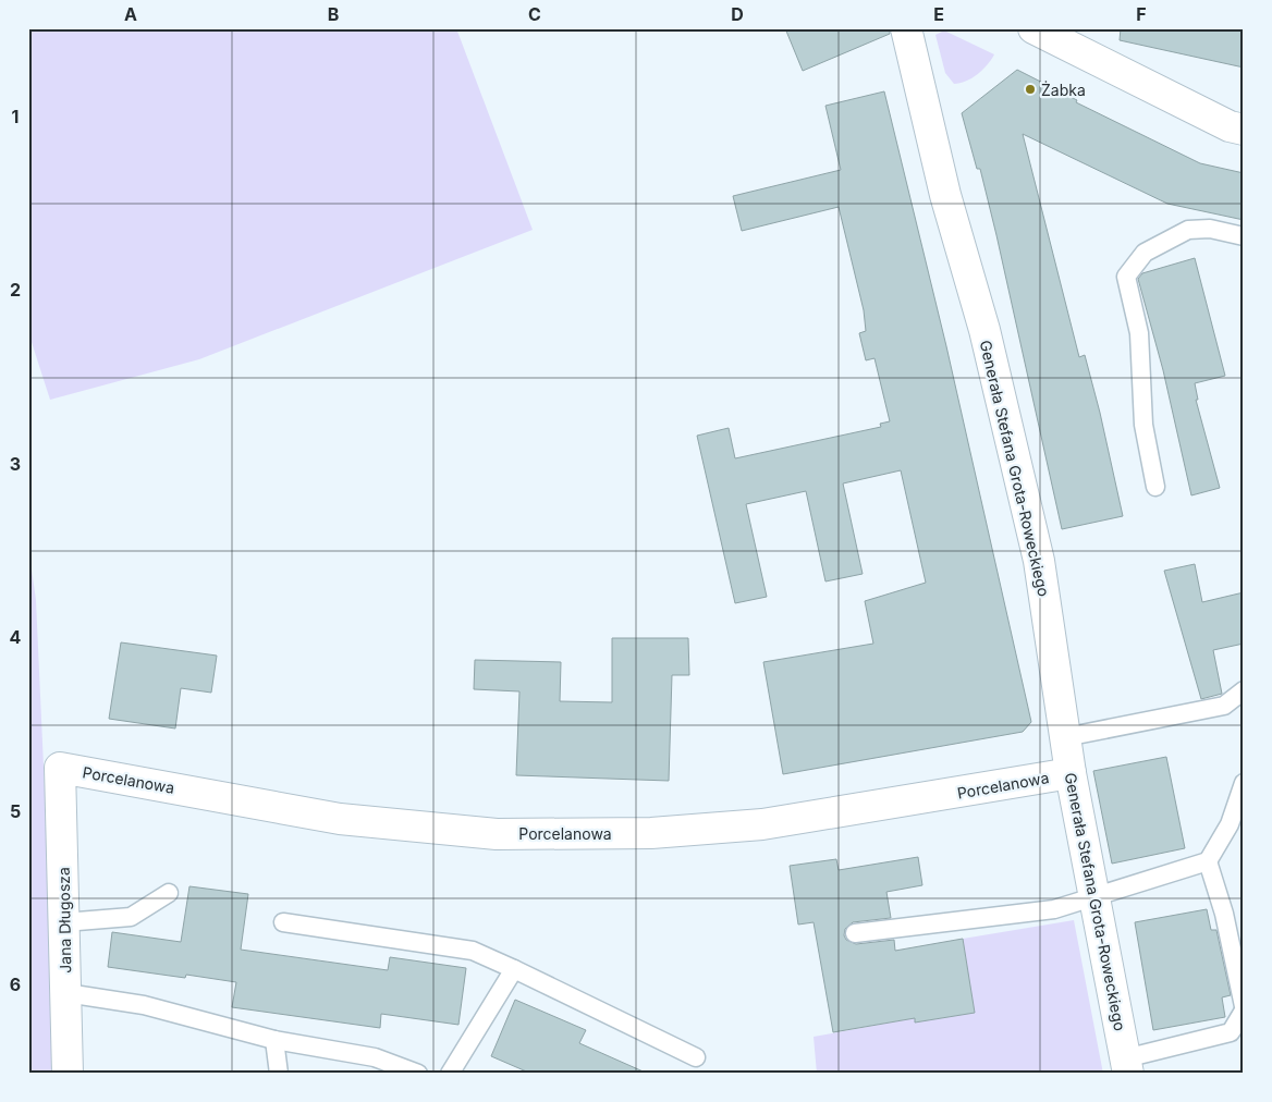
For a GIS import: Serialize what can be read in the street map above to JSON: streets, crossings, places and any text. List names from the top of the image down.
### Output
{
  "streets": {
    "street": ["Generała Stefana Grota-Roweckiego", "Porcelanowa", "Jana Długosza"]
  },
  "crossings": [
    ["Generała Stefana Grota-Roweckiego", "Porcelanowa"],
    ["Porcelanowa", "Jana Długosza"]
  ],
  "places": ["Żabka"],
  "grid": {
    "columns": [
      "A",
      "B",
      "C",
      "D",
      "E",
      "F"
    ],
    "rows": [
      "1",
      "2",
      "3",
      "4",
      "5",
      "6"
    ]
  }
}
